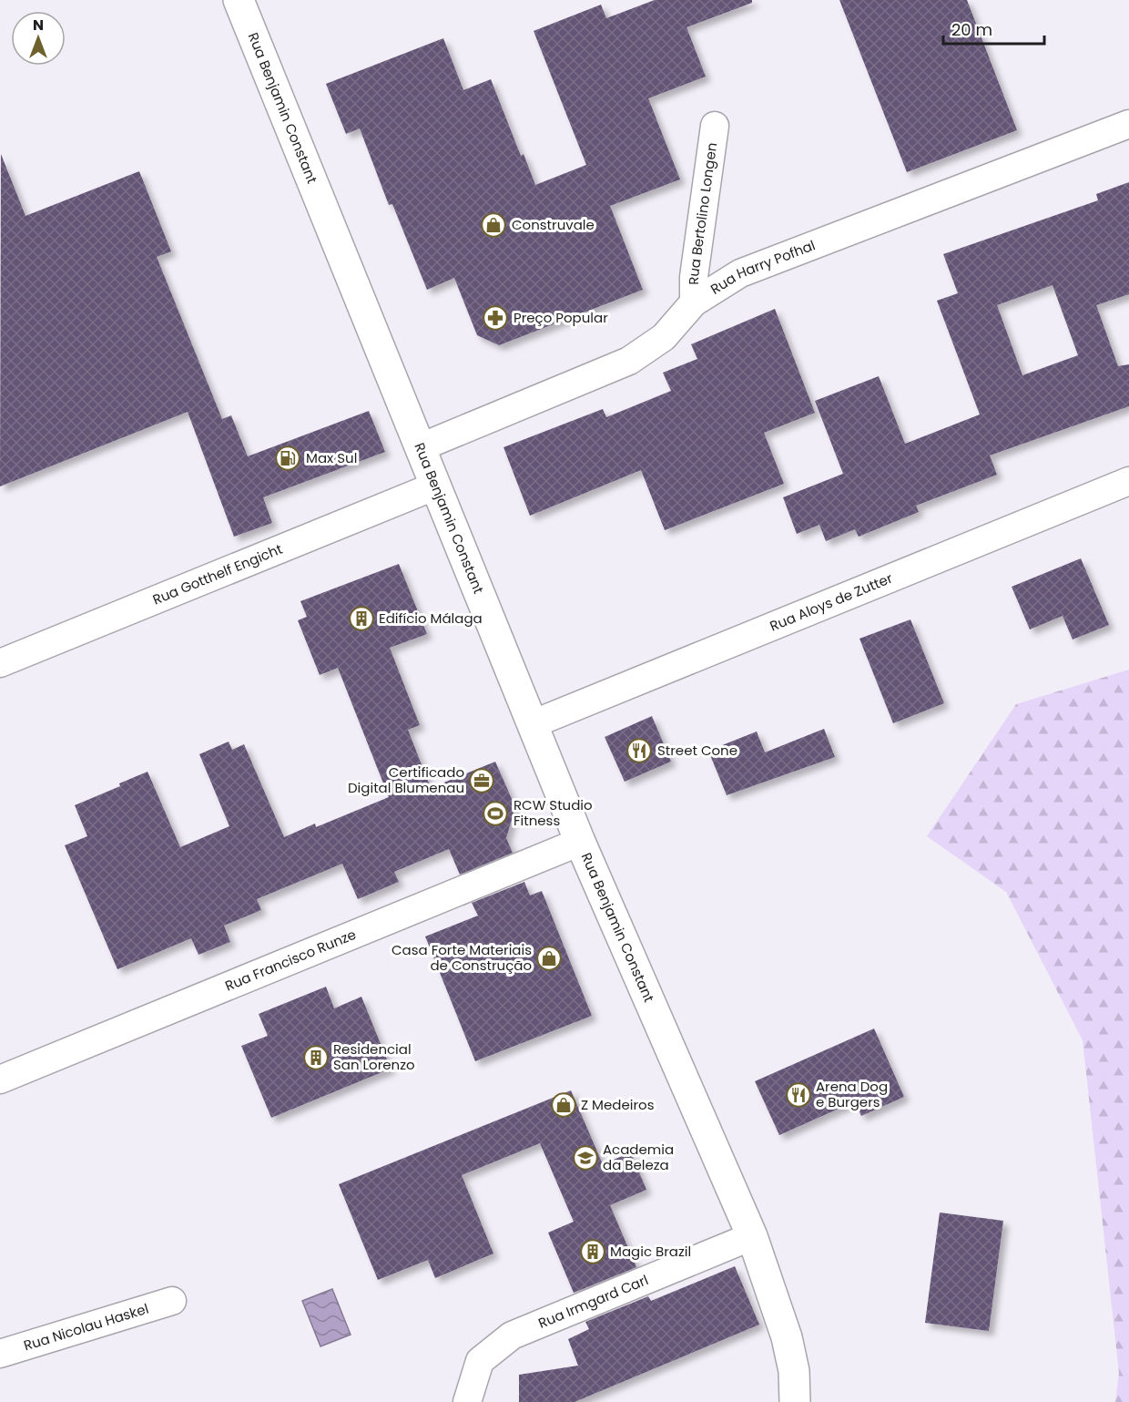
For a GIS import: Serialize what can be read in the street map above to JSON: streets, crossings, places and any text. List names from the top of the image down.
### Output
{
  "streets": {
    "main road": ["Rua Benjamin Constant"],
    "street": [
      "Rua Bertolino Longen",
      "Rua Harry Pofhal",
      "Rua Gotthelf Engicht",
      "Rua Aloys de Zutter",
      "Rua Francisco Runze",
      "Rua Irmgard Carl",
      "Rua Nicolau Haskel"
    ]
  },
  "crossings": [
    ["Rua Benjamin Constant", "Rua Harry Pofhal"],
    ["Rua Benjamin Constant", "Rua Gotthelf Engicht"],
    ["Rua Benjamin Constant", "Rua Aloys de Zutter"],
    ["Rua Benjamin Constant", "Rua Francisco Runze"],
    ["Rua Benjamin Constant", "Rua Irmgard Carl"],
    ["Rua Bertolino Longen", "Rua Harry Pofhal"]
  ],
  "places": {
    "shop": ["Construvale", "Casa Forte Materiais de Construção", "Z Medeiros"],
    "pharmacy": ["Preço Popular"],
    "fuel station": ["Max Sul"],
    "building": ["Edifício Málaga", "Residencial San Lorenzo", "Magic Brazil"],
    "restaurant": ["Street Cone", "Arena Dog e Burgers"],
    "office": ["Certificado Digital Blumenau"],
    "sports": ["RCW Studio Fitness"],
    "school or university": ["Academia da Beleza"]
  },
  "scale_bar": "20 m",
  "north": "top"
}
